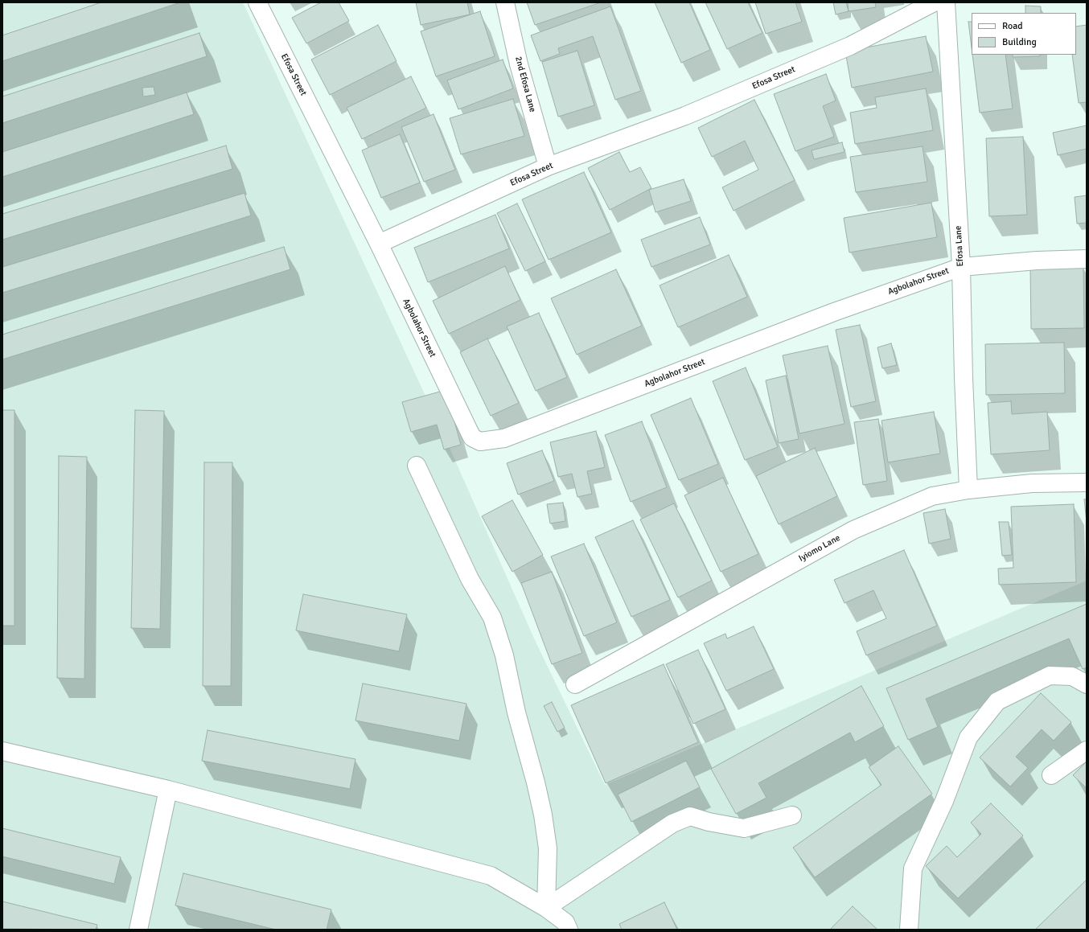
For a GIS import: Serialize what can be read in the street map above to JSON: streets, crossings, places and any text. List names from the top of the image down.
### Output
{
  "streets": {
    "street": [
      "Efosa Street",
      "2nd Efosa Lane",
      "Efosa Lane",
      "Agbolahor Street",
      "Iyiomo Lane"
    ]
  },
  "crossings": [
    ["Efosa Street", "2nd Efosa Lane"],
    ["Efosa Street", "Agbolahor Street"],
    ["Efosa Lane", "Agbolahor Street"],
    ["Efosa Lane", "Iyiomo Lane"]
  ],
  "legend": ["Road", "Building"]
}
